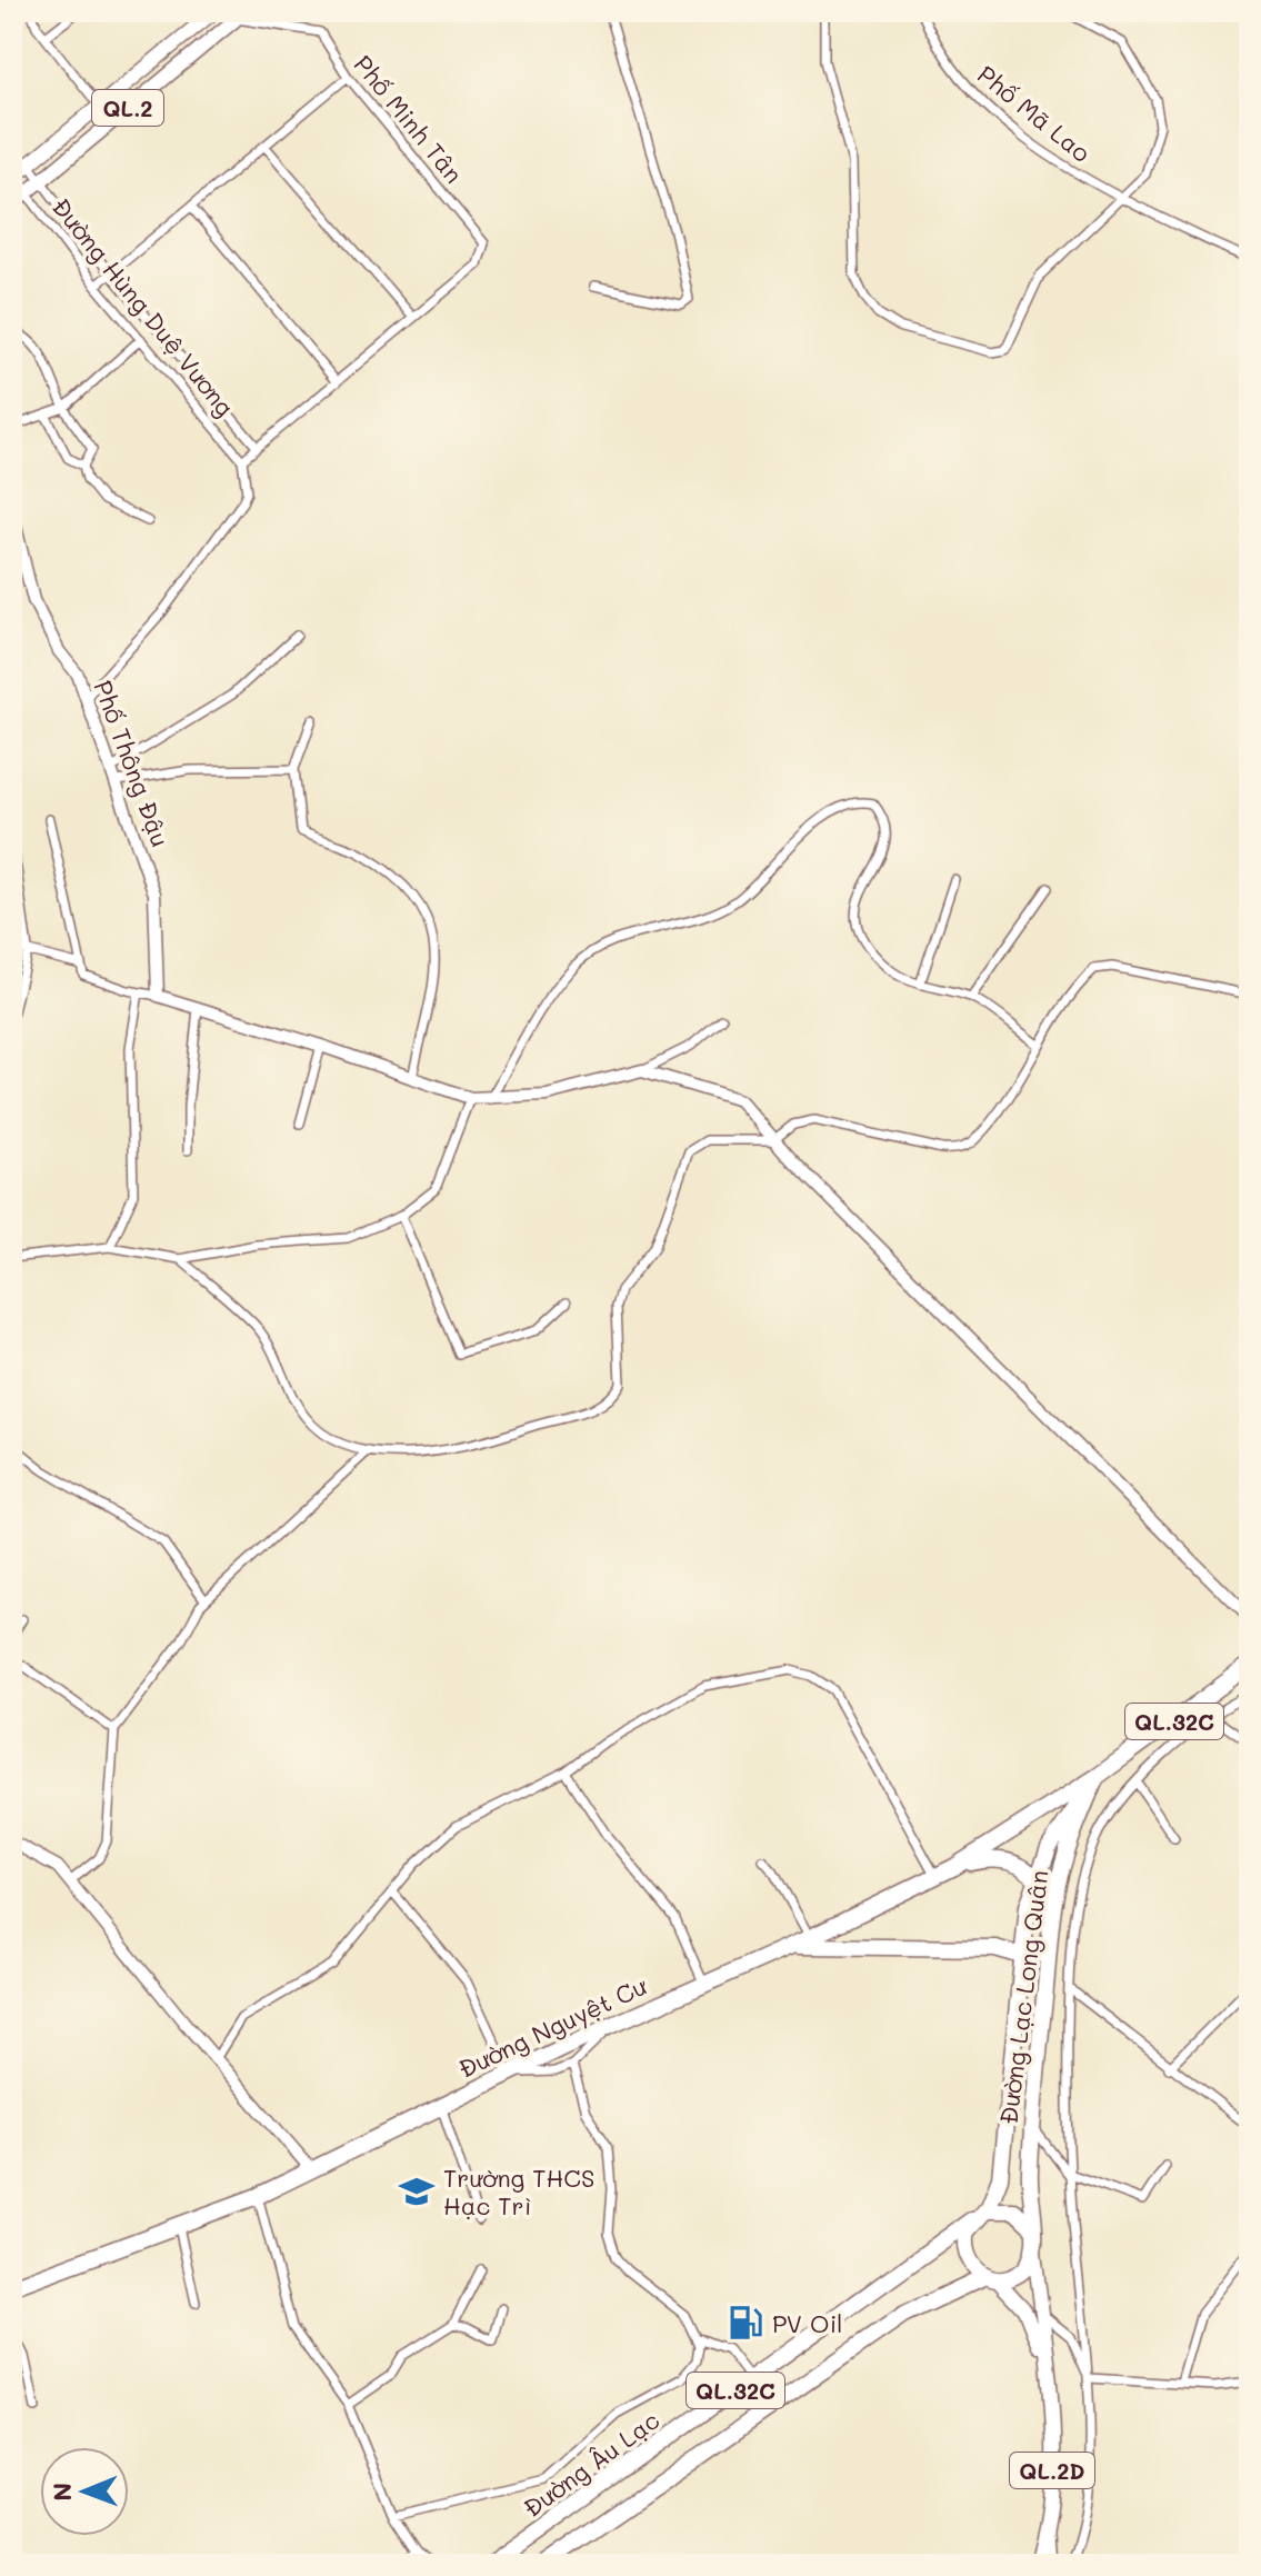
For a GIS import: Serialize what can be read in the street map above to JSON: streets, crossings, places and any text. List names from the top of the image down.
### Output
{
  "streets": {
    "highway": [
      "QL.32C",
      "Đường Lạc Long Quân",
      "Đường Nguyệt Cư",
      "Đường Âu Lạc"
    ],
    "main road": ["QL.2", "QL.2D"],
    "street": [
      "Phố Mã Lao",
      "Phố Minh Tân",
      "Đường Hùng Duệ Vương",
      "Phố Thông Đậu"
    ]
  },
  "crossings": [
    ["QL.2", "Phố Minh Tân"],
    ["QL.2", "Đường Hùng Duệ Vương"],
    ["QL.32C", "Đường Lạc Long Quân"],
    ["QL.32C", "Đường Âu Lạc"],
    ["QL.32C", "QL.2D"],
    ["Đường Lạc Long Quân", "Đường Nguyệt Cư"],
    ["Đường Lạc Long Quân", "Đường Âu Lạc"],
    ["Đường Lạc Long Quân", "QL.2D"],
    ["Đường Âu Lạc", "QL.2D"]
  ],
  "places": {
    "school or university": ["Trường THCS Hạc Trì"],
    "fuel station": ["PV Oil"]
  },
  "north": "left"
}
